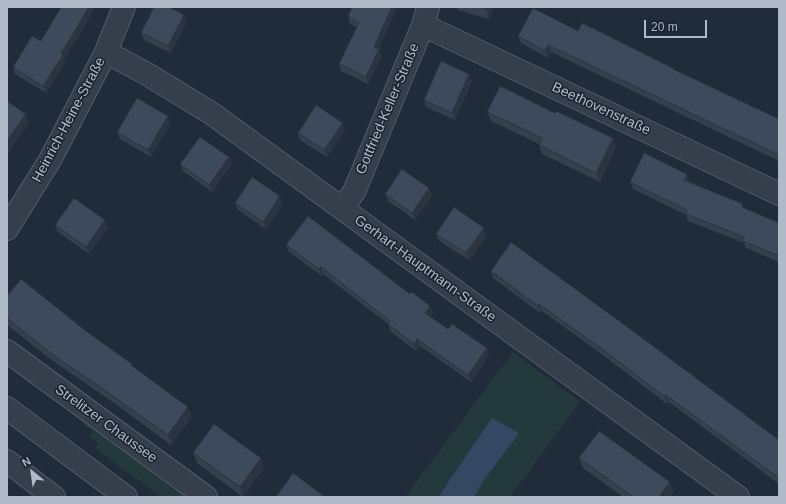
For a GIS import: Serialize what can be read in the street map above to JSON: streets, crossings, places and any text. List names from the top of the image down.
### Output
{
  "streets": {
    "street": [
      "Gottfried-Keller-Straße",
      "Beethovenstraße",
      "Heinrich-Heine-Straße",
      "Gerhart-Hauptmann-Straße",
      "Strelitzer Chaussee"
    ]
  },
  "crossings": [
    ["Gottfried-Keller-Straße", "Beethovenstraße"],
    ["Gottfried-Keller-Straße", "Gerhart-Hauptmann-Straße"],
    ["Heinrich-Heine-Straße", "Gerhart-Hauptmann-Straße"]
  ],
  "scale_bar": "20 m",
  "north": "top left"
}
